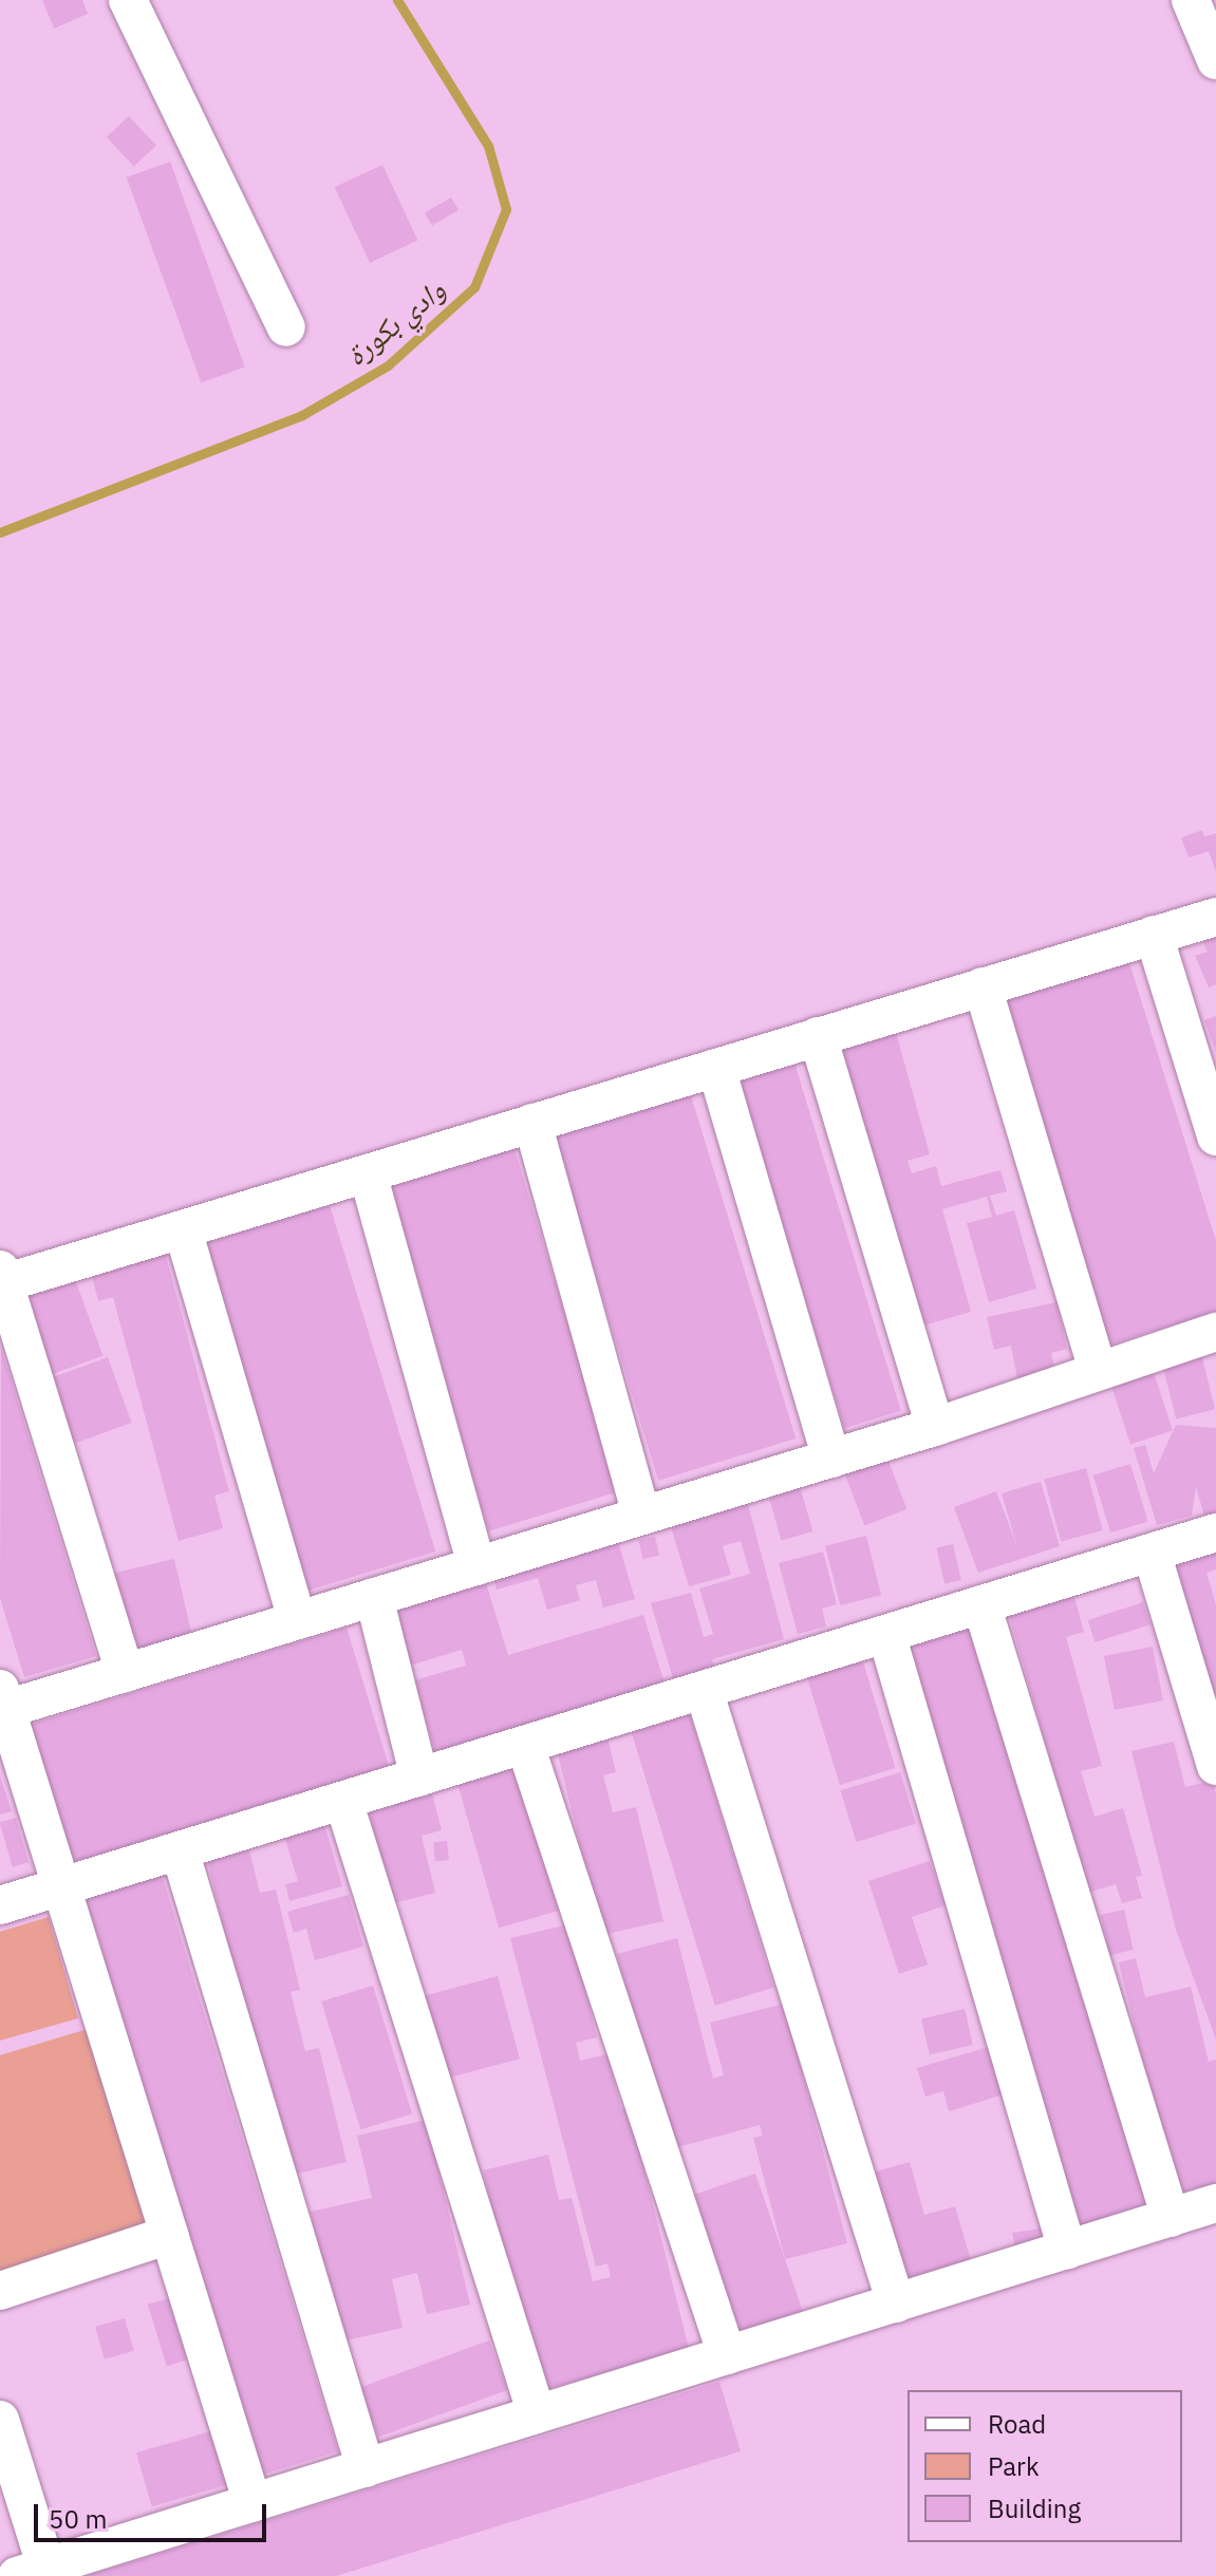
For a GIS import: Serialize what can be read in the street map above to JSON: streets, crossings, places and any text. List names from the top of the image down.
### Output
{
  "water": ["وادي بكورة"],
  "legend": ["Road", "Park", "Building"],
  "scale_bar": "50 m"
}
